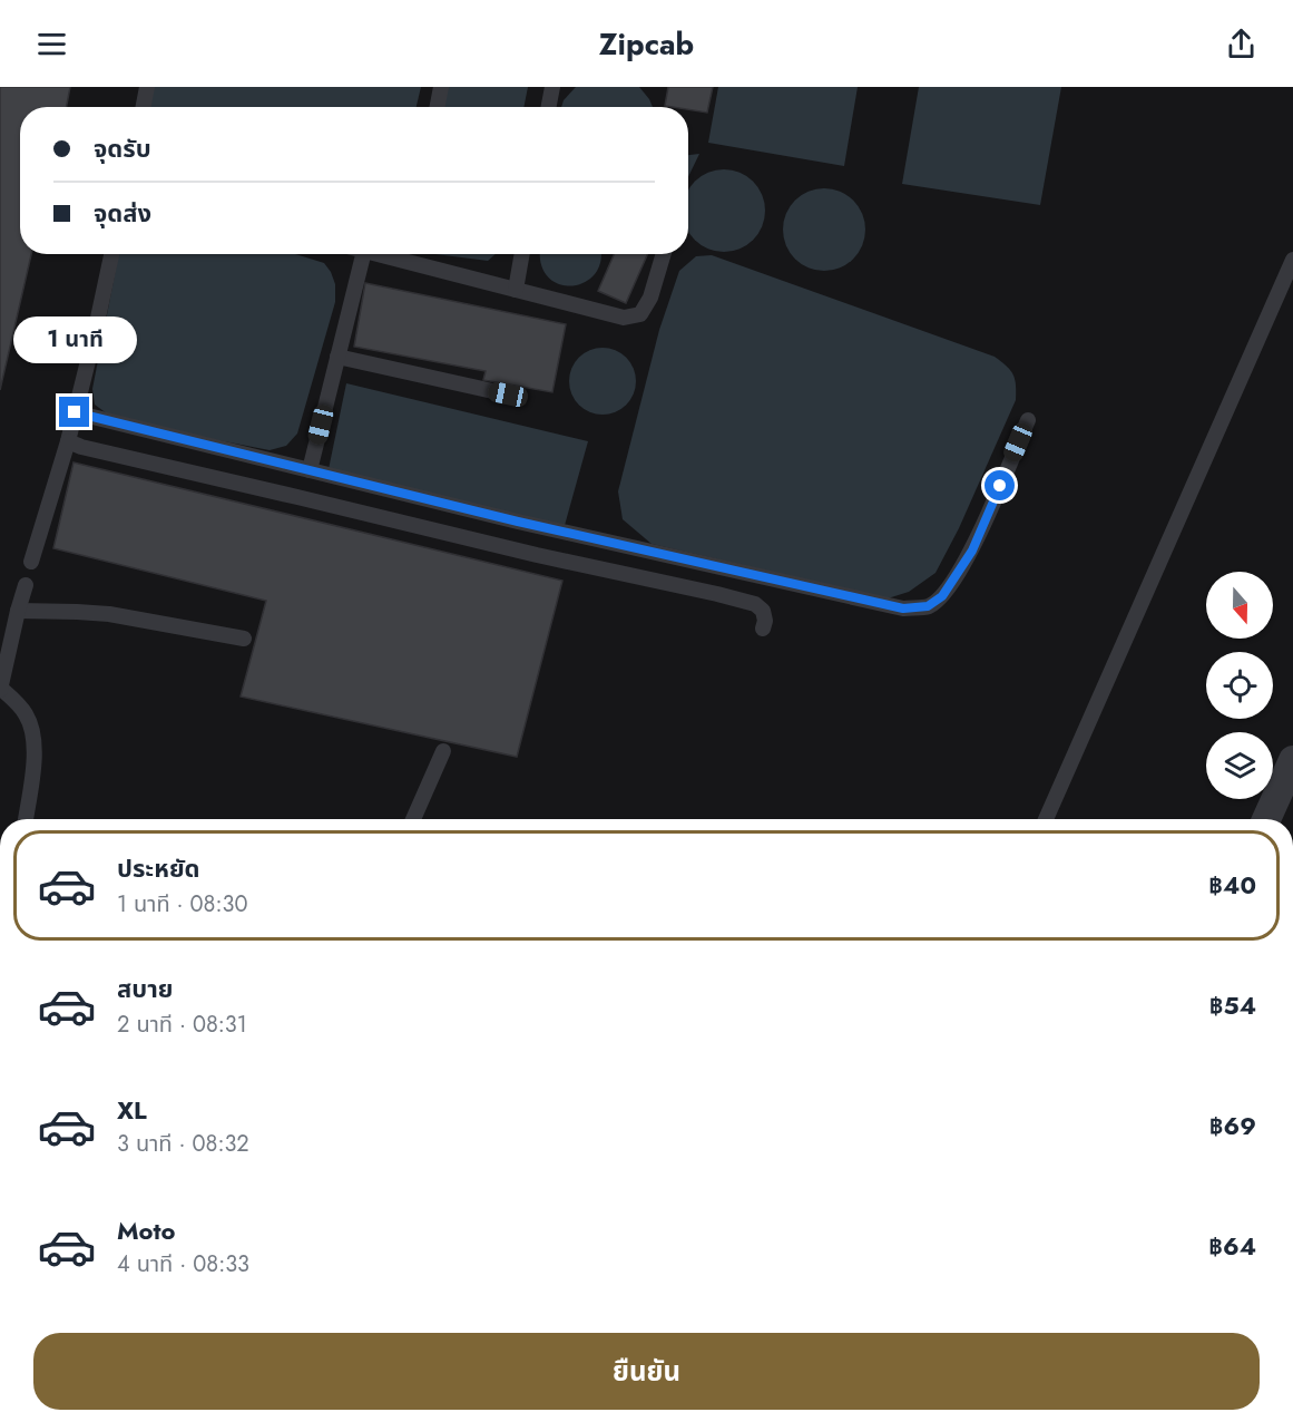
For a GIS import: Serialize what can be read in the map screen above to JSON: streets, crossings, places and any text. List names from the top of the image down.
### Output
{
  "north": "bottom",
  "page": {
    "header": "Zipcab",
    "banner": ["จุดรับ", "จุดส่ง"],
    "bubble": "1 นาที",
    "list": [
      {
        "name": "ประหยัด",
        "note": "1 นาที · 08:30",
        "value": "฿40"
      },
      {
        "name": "สบาย",
        "note": "2 นาที · 08:31",
        "value": "฿54"
      },
      {
        "name": "XL",
        "note": "3 นาที · 08:32",
        "value": "฿69"
      },
      {
        "name": "Moto",
        "note": "4 นาที · 08:33",
        "value": "฿64"
      }
    ],
    "buttons": "ยืนยัน"
  }
}
